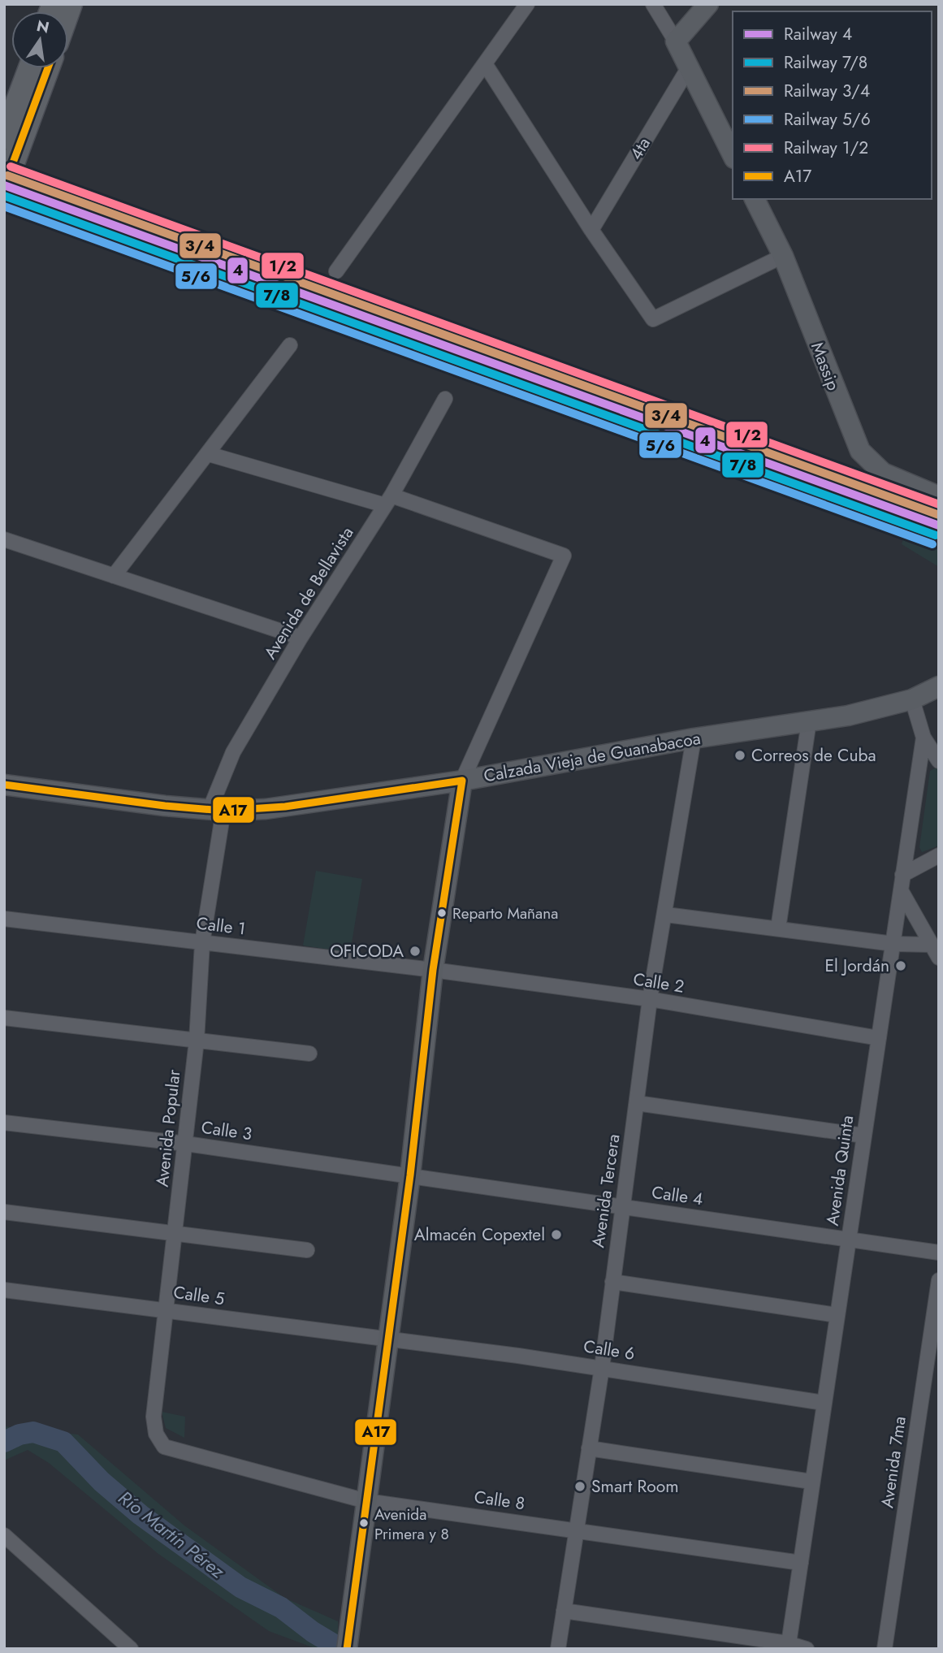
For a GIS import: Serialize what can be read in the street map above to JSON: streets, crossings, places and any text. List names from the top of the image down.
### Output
{
  "streets": {
    "main road": ["Massip", "Calzada Vieja de Guanabacoa"],
    "street": [
      "4ta",
      "Avenida de Bellavista",
      "Calle 1",
      "Calle 2",
      "Avenida Popular",
      "Calle 3",
      "Avenida Quinta",
      "Avenida Tercera",
      "Calle 4",
      "Calle 5",
      "Calle 6",
      "Avenida 7ma",
      "Calle 8"
    ]
  },
  "crossings": [
    ["Avenida de Bellavista", "Calzada Vieja de Guanabacoa"],
    ["Avenida de Bellavista", "Avenida Popular"],
    ["Calzada Vieja de Guanabacoa", "Avenida Popular"],
    ["Calzada Vieja de Guanabacoa", "Avenida Quinta"],
    ["Calzada Vieja de Guanabacoa", "Avenida Tercera"],
    ["Calle 1", "Calle 2"],
    ["Calle 1", "Avenida Popular"],
    ["Calle 2", "Avenida Quinta"],
    ["Calle 2", "Avenida Tercera"],
    ["Avenida Popular", "Calle 3"],
    ["Avenida Popular", "Calle 5"],
    ["Avenida Popular", "Calle 8"],
    ["Calle 3", "Calle 4"],
    ["Avenida Quinta", "Calle 4"],
    ["Avenida Quinta", "Calle 6"],
    ["Avenida Quinta", "Calle 8"],
    ["Avenida Tercera", "Calle 4"],
    ["Avenida Tercera", "Calle 6"],
    ["Avenida Tercera", "Calle 8"],
    ["Calle 5", "Calle 6"]
  ],
  "water": ["Río Martín Pérez"],
  "places": [
    "Correos de Cuba",
    "Reparto Mañana",
    "OFICODA",
    "El Jordán",
    "Almacén Copextel",
    "Smart Room",
    "Avenida Primera y 8"
  ],
  "lines": [
    "transit line A17",
    "rail line 1/2",
    "rail line 3/4",
    "rail line 4",
    "rail line 7/8",
    "rail line 5/6"
  ],
  "legend": [
    "Railway 4",
    "Railway 7/8",
    "Railway 3/4",
    "Railway 5/6",
    "Railway 1/2",
    "A17"
  ],
  "north": "top"
}
